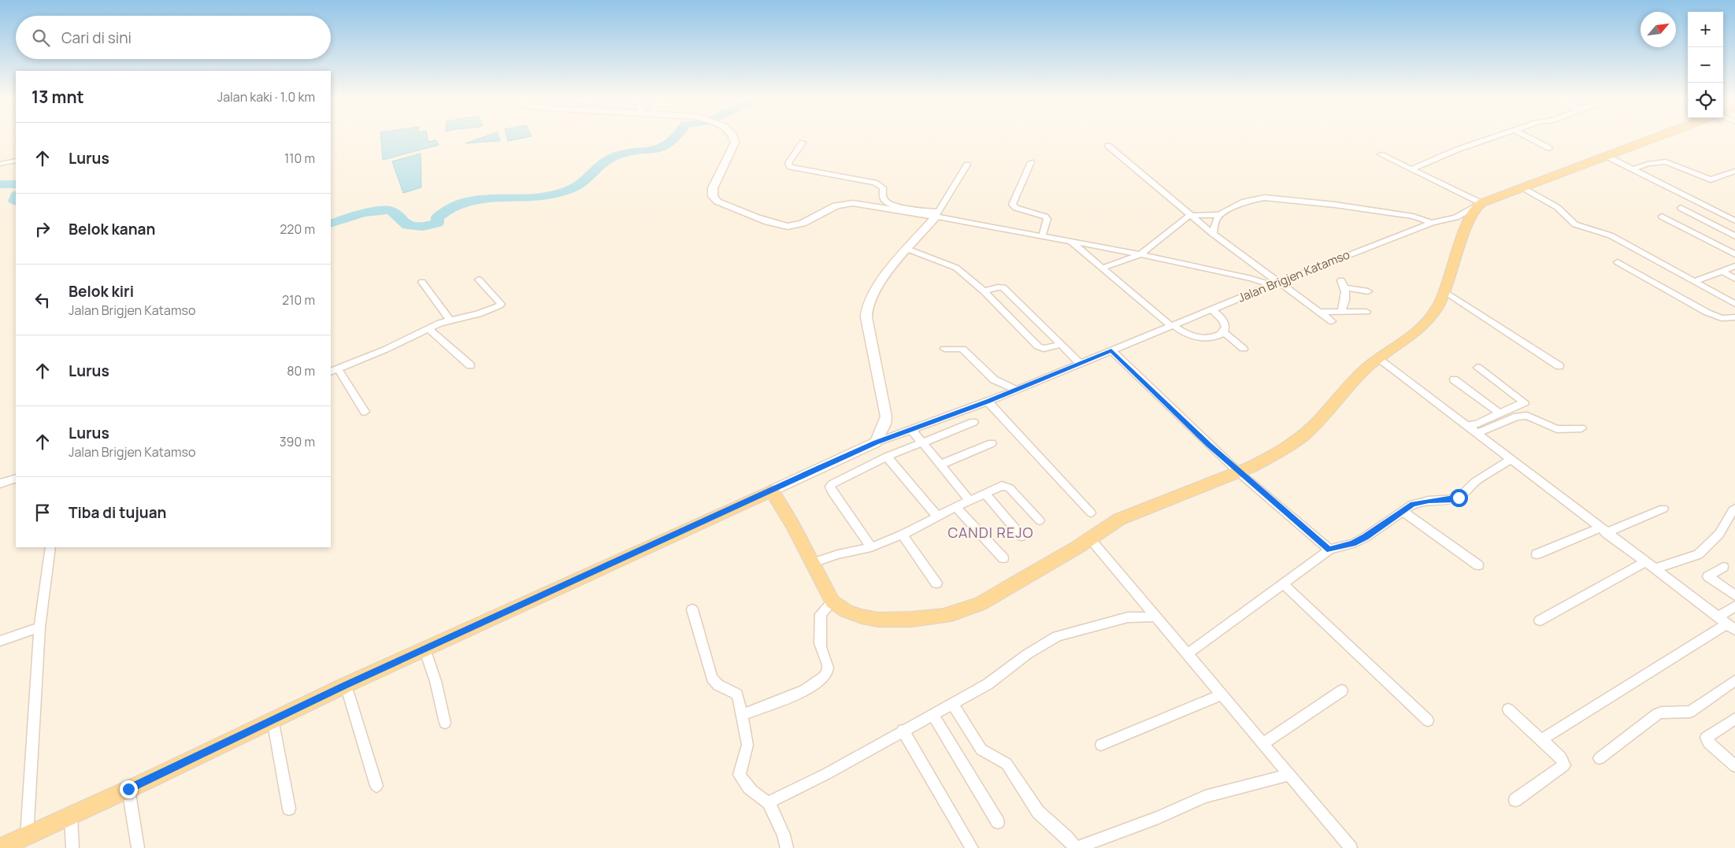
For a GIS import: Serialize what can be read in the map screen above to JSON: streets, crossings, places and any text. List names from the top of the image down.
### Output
{
  "streets": {
    "main road": ["Jalan Brigjen Katamso"]
  },
  "districts": ["CANDI REJO"],
  "north": "top right",
  "page": {
    "map_buttons": ["+", "−"],
    "search": "Cari di sini",
    "heading": ["13 mnt", "Jalan kaki · 1.0 km"],
    "list": [
      ["Lurus", "110 m"],
      ["Belok kanan", "220 m"],
      ["Belok kiri", "Jalan Brigjen Katamso", "210 m"],
      ["Lurus", "80 m"],
      ["Lurus", "Jalan Brigjen Katamso", "390 m"],
      "Tiba di tujuan"
    ]
  }
}
